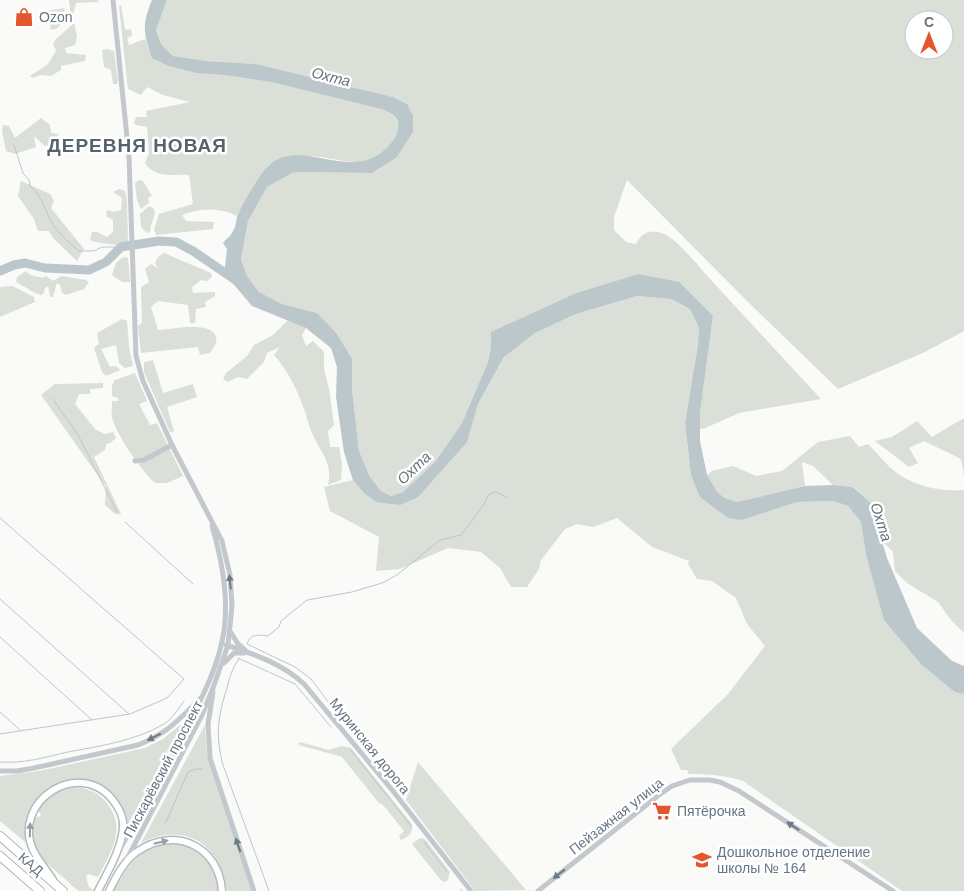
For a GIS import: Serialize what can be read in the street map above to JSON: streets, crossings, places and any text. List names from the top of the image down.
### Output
{
  "streets": {
    "highway": ["КАД"],
    "main road": ["Пискарёвский проспект"],
    "street": ["Муринская дорога", "Пейзажная улица"]
  },
  "crossings": [
    ["Муринская дорога", "Пискарёвский проспект"]
  ],
  "one_way": ["Пейзажная улица"],
  "districts": ["ДЕРЕВНЯ НОВАЯ"],
  "water": ["Охта"],
  "places": {
    "shop": ["Ozon"],
    "supermarket": ["Пятёрочка"],
    "school or university": ["Дошкольное отделение школы № 164"]
  },
  "north": "top"
}
